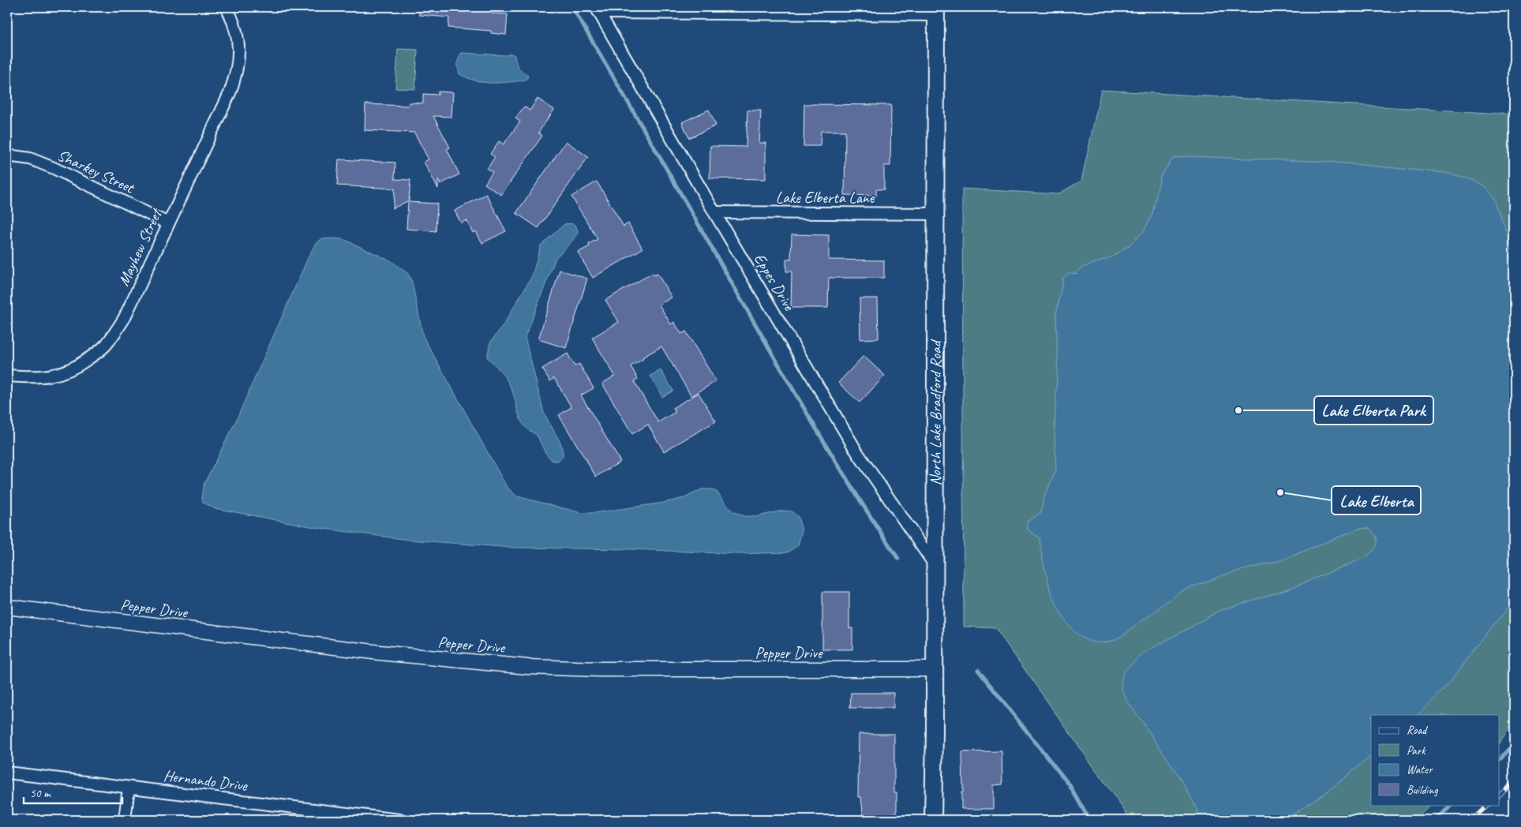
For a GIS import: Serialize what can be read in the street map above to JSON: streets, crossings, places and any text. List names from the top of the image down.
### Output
{
  "streets": {
    "main road": ["North Lake Bradford Road"],
    "street": [
      "Sharkey Street",
      "Lake Elberta Lane",
      "Mayhew Street",
      "Eppes Drive",
      "Pepper Drive",
      "Hernando Drive"
    ]
  },
  "crossings": [
    ["Sharkey Street", "Mayhew Street"],
    ["Lake Elberta Lane", "Eppes Drive"],
    ["Lake Elberta Lane", "North Lake Bradford Road"],
    ["Eppes Drive", "North Lake Bradford Road"],
    ["North Lake Bradford Road", "Pepper Drive"]
  ],
  "places": ["Lake Elberta Park", "Lake Elberta"],
  "legend": [
    "Road",
    "Park",
    "Water",
    "Building"
  ],
  "scale_bar": "50 m"
}
